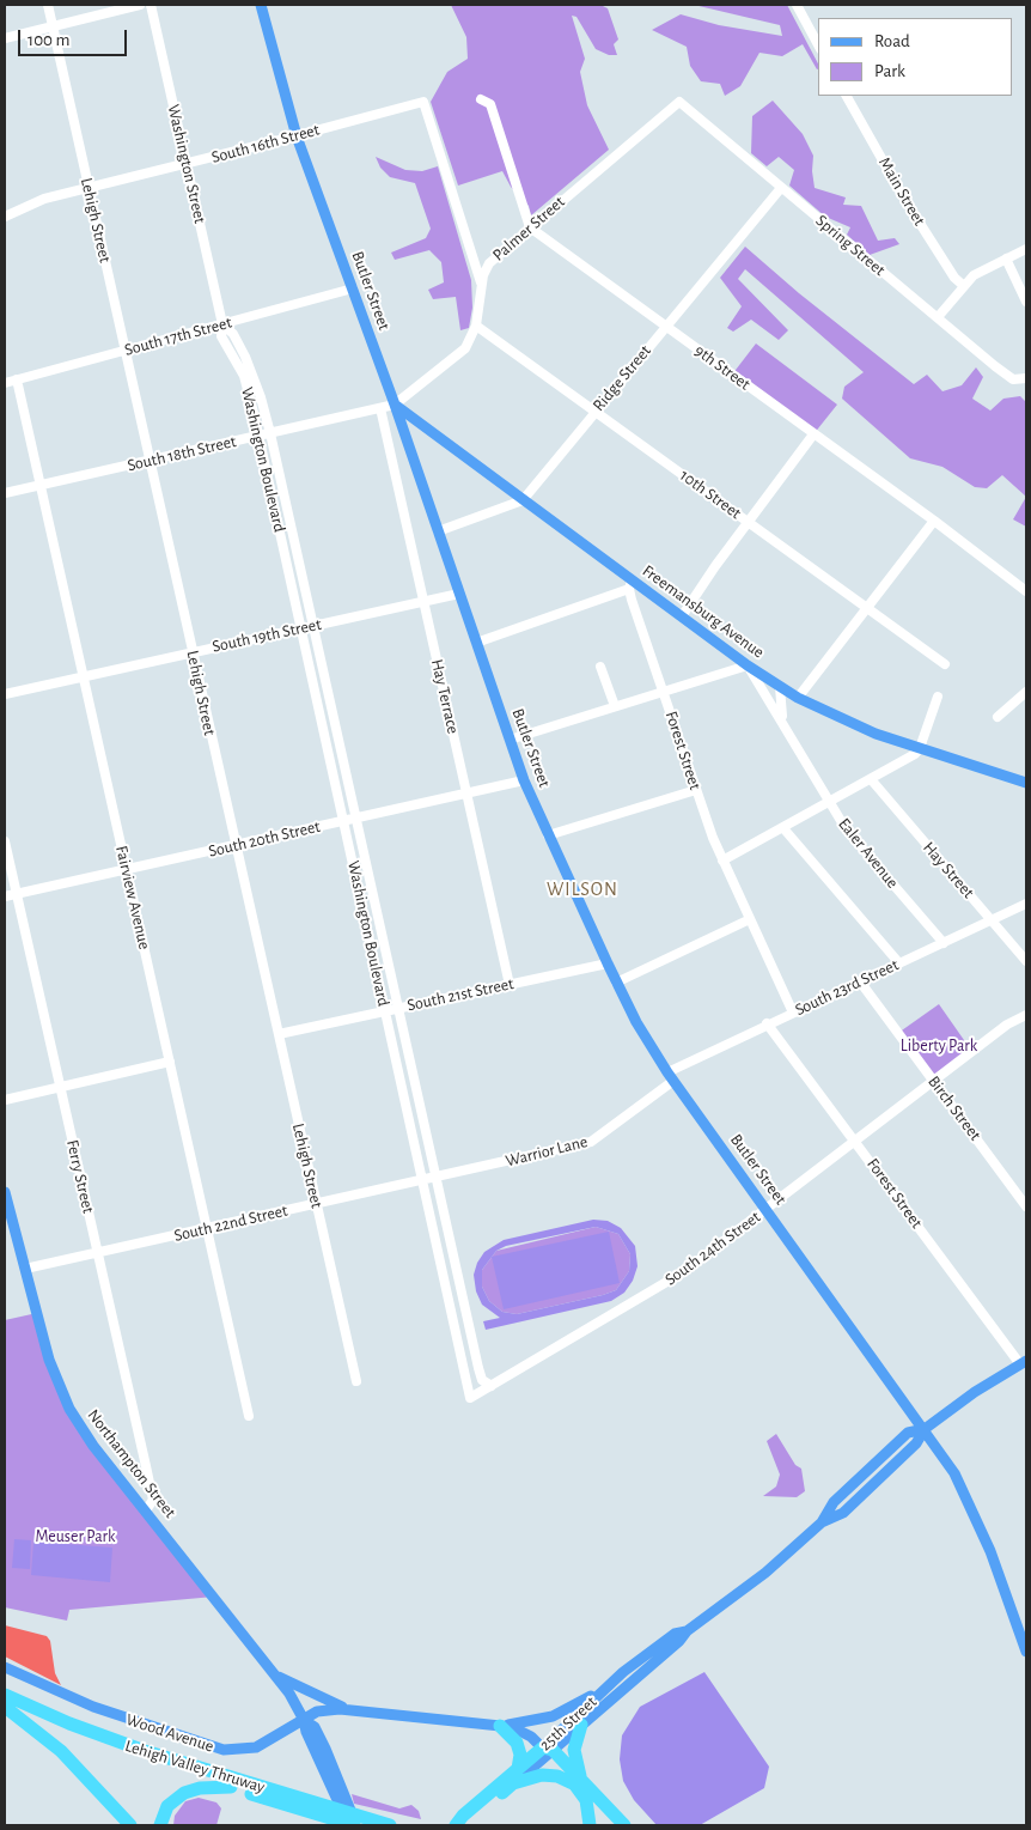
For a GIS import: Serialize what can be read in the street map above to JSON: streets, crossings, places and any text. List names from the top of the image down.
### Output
{
  "streets": {
    "highway": ["25th Street", "Lehigh Valley Thruway"],
    "main road": [
      "Butler Street",
      "Freemansburg Avenue",
      "Northampton Street",
      "Wood Avenue"
    ],
    "street": [
      "South 16th Street",
      "Washington Street",
      "Main Street",
      "Lehigh Street",
      "Palmer Street",
      "Spring Street",
      "South 17th Street",
      "9th Street",
      "Ridge Street",
      "South 18th Street",
      "Washington Boulevard",
      "10th Street",
      "South 19th Street",
      "Hay Terrace",
      "Forest Street",
      "South 20th Street",
      "Ealer Avenue",
      "Hay Street",
      "Fairview Avenue",
      "South 23rd Street",
      "South 21st Street",
      "Birch Street",
      "Warrior Lane",
      "Ferry Street",
      "South 22nd Street",
      "South 24th Street"
    ]
  },
  "crossings": [
    ["South 16th Street", "Washington Street"],
    ["South 16th Street", "Lehigh Street"],
    ["South 16th Street", "Palmer Street"],
    ["South 16th Street", "Butler Street"],
    ["Washington Street", "South 17th Street"],
    ["Washington Street", "Washington Boulevard"],
    ["Lehigh Street", "South 17th Street"],
    ["Lehigh Street", "South 18th Street"],
    ["Lehigh Street", "South 19th Street"],
    ["Lehigh Street", "South 20th Street"],
    ["Lehigh Street", "South 21st Street"],
    ["Lehigh Street", "South 22nd Street"],
    ["Palmer Street", "Spring Street"],
    ["Palmer Street", "Butler Street"],
    ["Palmer Street", "9th Street"],
    ["Palmer Street", "South 18th Street"],
    ["Palmer Street", "10th Street"],
    ["Palmer Street", "Freemansburg Avenue"],
    ["Spring Street", "Ridge Street"],
    ["Butler Street", "South 17th Street"],
    ["Butler Street", "South 18th Street"],
    ["Butler Street", "Freemansburg Avenue"],
    ["Butler Street", "South 19th Street"],
    ["Butler Street", "South 20th Street"],
    ["Butler Street", "South 23rd Street"],
    ["Butler Street", "South 21st Street"],
    ["Butler Street", "Warrior Lane"],
    ["Butler Street", "South 24th Street"],
    ["Butler Street", "25th Street"],
    ["South 17th Street", "Washington Boulevard"],
    ["South 17th Street", "Fairview Avenue"],
    ["9th Street", "Ridge Street"],
    ["Ridge Street", "10th Street"],
    ["Ridge Street", "Freemansburg Avenue"],
    ["South 18th Street", "Washington Boulevard"],
    ["South 18th Street", "Freemansburg Avenue"],
    ["South 18th Street", "Hay Terrace"],
    ["South 18th Street", "Fairview Avenue"],
    ["Washington Boulevard", "South 19th Street"],
    ["Washington Boulevard", "South 20th Street"],
    ["Washington Boulevard", "South 21st Street"],
    ["Washington Boulevard", "Warrior Lane"],
    ["Washington Boulevard", "South 22nd Street"],
    ["Washington Boulevard", "South 24th Street"],
    ["Freemansburg Avenue", "Forest Street"],
    ["Freemansburg Avenue", "Ealer Avenue"],
    ["South 19th Street", "Hay Terrace"],
    ["South 19th Street", "Fairview Avenue"],
    ["Hay Terrace", "South 20th Street"],
    ["Hay Terrace", "South 21st Street"],
    ["Forest Street", "South 23rd Street"],
    ["Forest Street", "South 24th Street"],
    ["Forest Street", "25th Street"],
    ["South 20th Street", "Fairview Avenue"],
    ["South 20th Street", "Ferry Street"],
    ["Ealer Avenue", "South 23rd Street"],
    ["Hay Street", "South 23rd Street"],
    ["Fairview Avenue", "South 22nd Street"],
    ["South 23rd Street", "Birch Street"],
    ["South 23rd Street", "Warrior Lane"],
    ["Birch Street", "South 24th Street"],
    ["Warrior Lane", "South 22nd Street"],
    ["Ferry Street", "South 22nd Street"],
    ["Ferry Street", "Northampton Street"],
    ["South 22nd Street", "Northampton Street"],
    ["Northampton Street", "Wood Avenue"],
    ["Northampton Street", "Lehigh Valley Thruway"],
    ["25th Street", "Wood Avenue"]
  ],
  "districts": ["WILSON"],
  "parks": ["Liberty Park", "Meuser Park"],
  "legend": ["Road", "Park"],
  "scale_bar": "100 m"
}
